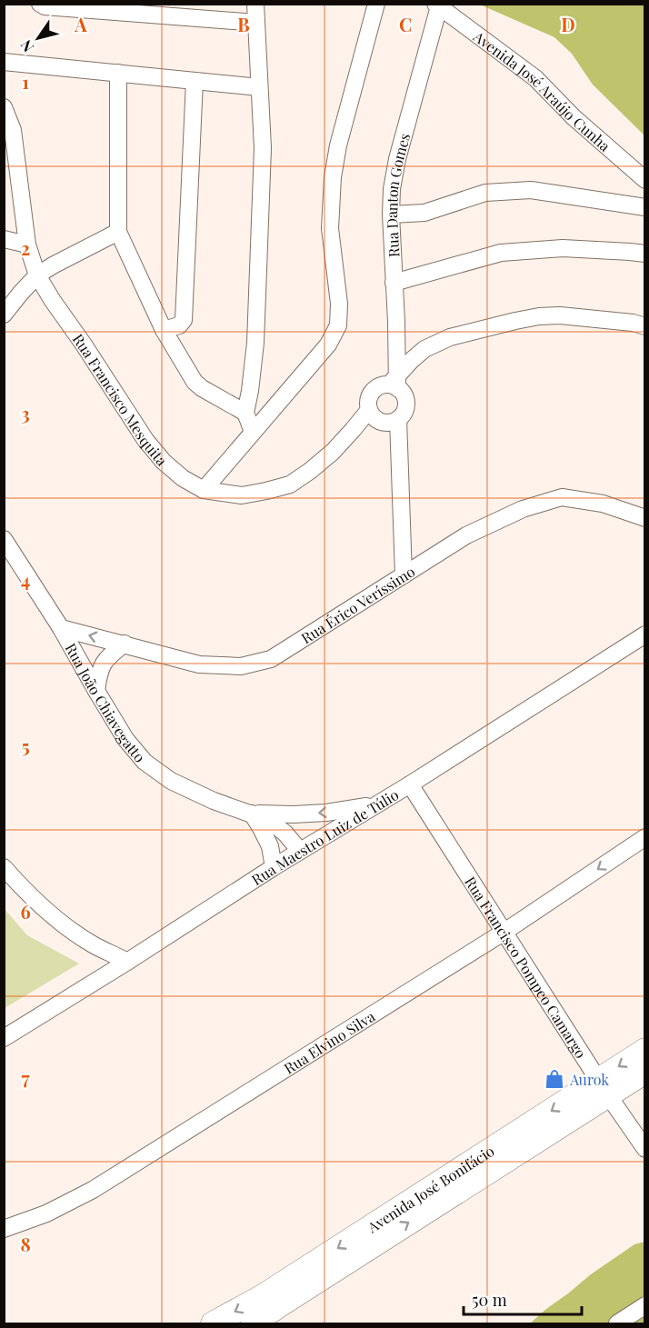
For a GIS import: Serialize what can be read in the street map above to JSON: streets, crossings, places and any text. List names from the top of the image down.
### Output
{
  "streets": {
    "main road": ["Avenida José Bonifácio"],
    "street": [
      "Avenida José Araújo Cunha",
      "Rua Danton Gomes",
      "Rua Francisco Mesquita",
      "Rua Érico Veríssimo",
      "Rua João Chiavegatto",
      "Rua Maestro Luiz de Túlio",
      "Rua Francisco Pompeo Camargo",
      "Rua Elvino Silva"
    ]
  },
  "crossings": [
    ["Avenida José Araújo Cunha", "Rua Danton Gomes"],
    ["Rua Danton Gomes", "Rua Francisco Mesquita"],
    ["Rua Érico Veríssimo", "Rua João Chiavegatto"],
    ["Rua João Chiavegatto", "Rua Maestro Luiz de Túlio"],
    ["Rua Maestro Luiz de Túlio", "Rua Francisco Pompeo Camargo"],
    ["Rua Francisco Pompeo Camargo", "Rua Elvino Silva"],
    ["Rua Francisco Pompeo Camargo", "Avenida José Bonifácio"]
  ],
  "places": {
    "shop": ["Aurok"]
  },
  "scale_bar": "50 m",
  "north": "bottom left",
  "grid": {
    "columns": [
      "A",
      "B",
      "C",
      "D"
    ],
    "rows": [
      "1",
      "2",
      "3",
      "4",
      "5",
      "6",
      "7",
      "8"
    ]
  }
}
